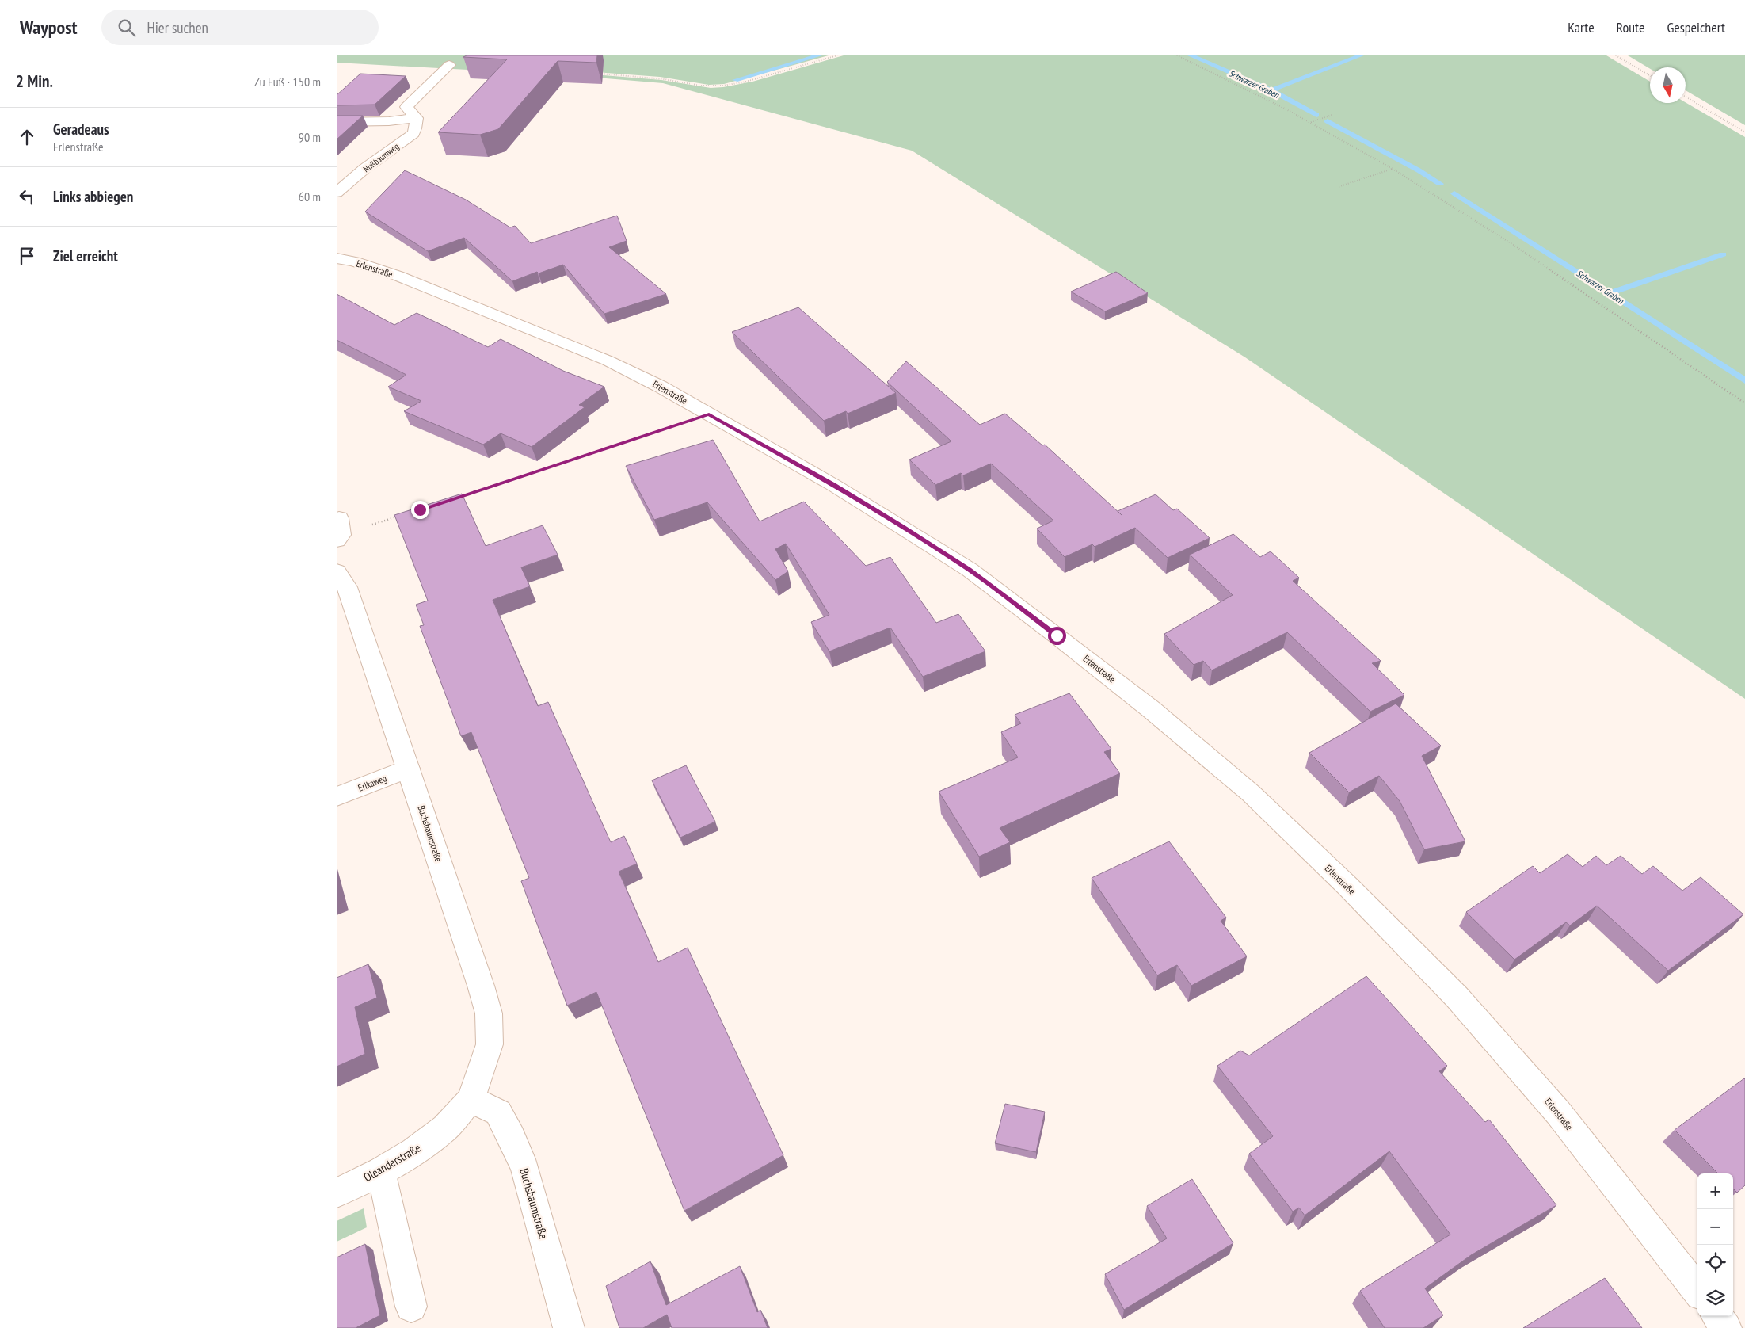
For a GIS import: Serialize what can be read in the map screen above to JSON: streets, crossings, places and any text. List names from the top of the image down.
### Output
{
  "streets": {
    "street": [
      "Nußbaumweg",
      "Erlenstraße",
      "Erikaweg",
      "Buchsbaumstraße",
      "Oleanderstraße"
    ]
  },
  "crossings": [
    ["Erikaweg", "Buchsbaumstraße"],
    ["Buchsbaumstraße", "Oleanderstraße"]
  ],
  "water": ["Schwarzer Graben"],
  "north": "bottom",
  "page": {
    "header": "Waypost",
    "search": "Hier suchen",
    "nav": ["Karte", "Route", "Gespeichert"],
    "heading": ["2 Min.", "Zu Fuß · 150 m"],
    "list": [
      ["Geradeaus", "Erlenstraße", "90 m"],
      ["Links abbiegen", "60 m"],
      "Ziel erreicht"
    ],
    "map_buttons": ["+", "−"]
  }
}
